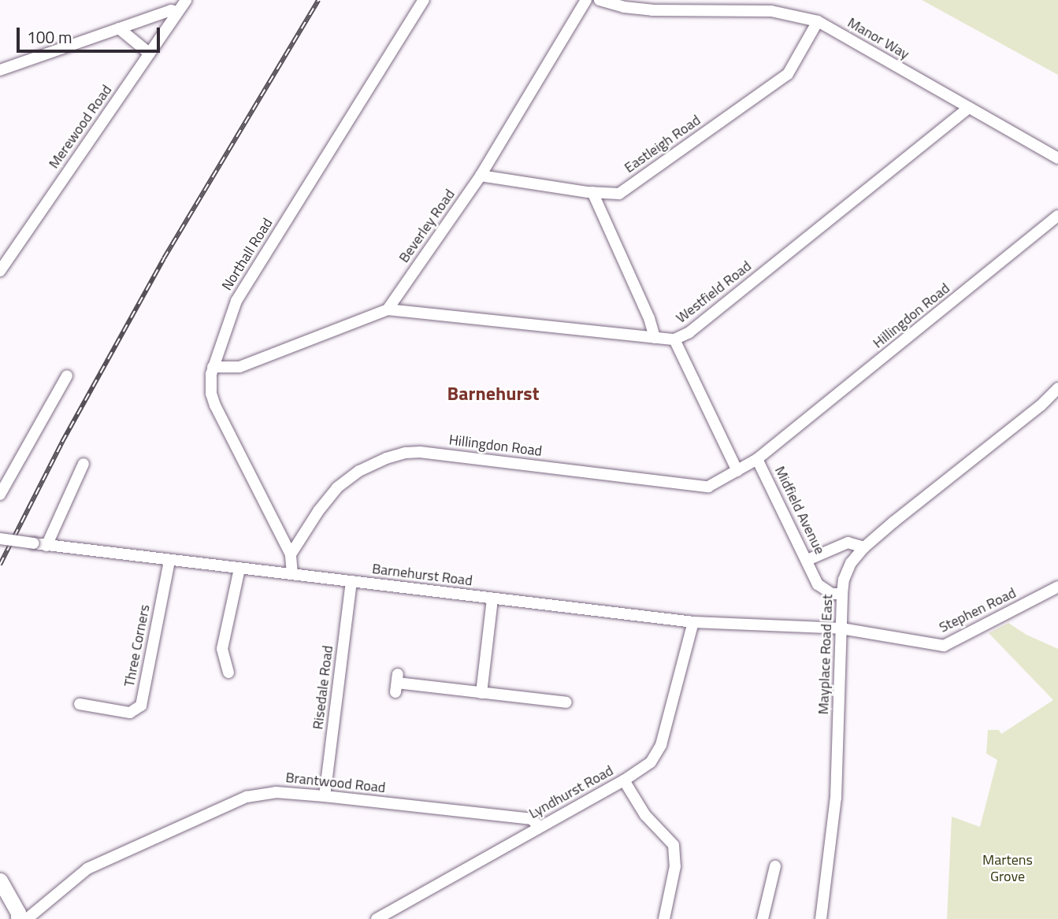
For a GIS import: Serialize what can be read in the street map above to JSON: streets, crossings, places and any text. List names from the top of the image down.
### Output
{
  "streets": {
    "street": [
      "Manor Way",
      "Merewood Road",
      "Eastleigh Road",
      "Beverley Road",
      "Northall Road",
      "Westfield Road",
      "Hillingdon Road",
      "Midfield Avenue",
      "Barnehurst Road",
      "Stephen Road",
      "Three Corners",
      "Mayplace Road East",
      "Risedale Road",
      "Brantwood Road",
      "Lyndhurst Road"
    ]
  },
  "crossings": [
    ["Manor Way", "Eastleigh Road"],
    ["Manor Way", "Westfield Road"],
    ["Eastleigh Road", "Beverley Road"],
    ["Beverley Road", "Westfield Road"],
    ["Northall Road", "Hillingdon Road"],
    ["Northall Road", "Barnehurst Road"],
    ["Hillingdon Road", "Midfield Avenue"],
    ["Midfield Avenue", "Mayplace Road East"],
    ["Barnehurst Road", "Stephen Road"],
    ["Barnehurst Road", "Three Corners"],
    ["Barnehurst Road", "Mayplace Road East"],
    ["Barnehurst Road", "Risedale Road"],
    ["Barnehurst Road", "Lyndhurst Road"],
    ["Stephen Road", "Mayplace Road East"],
    ["Risedale Road", "Brantwood Road"],
    ["Brantwood Road", "Lyndhurst Road"]
  ],
  "districts": ["Barnehurst"],
  "parks": ["Martens Grove"],
  "scale_bar": "100 m"
}
